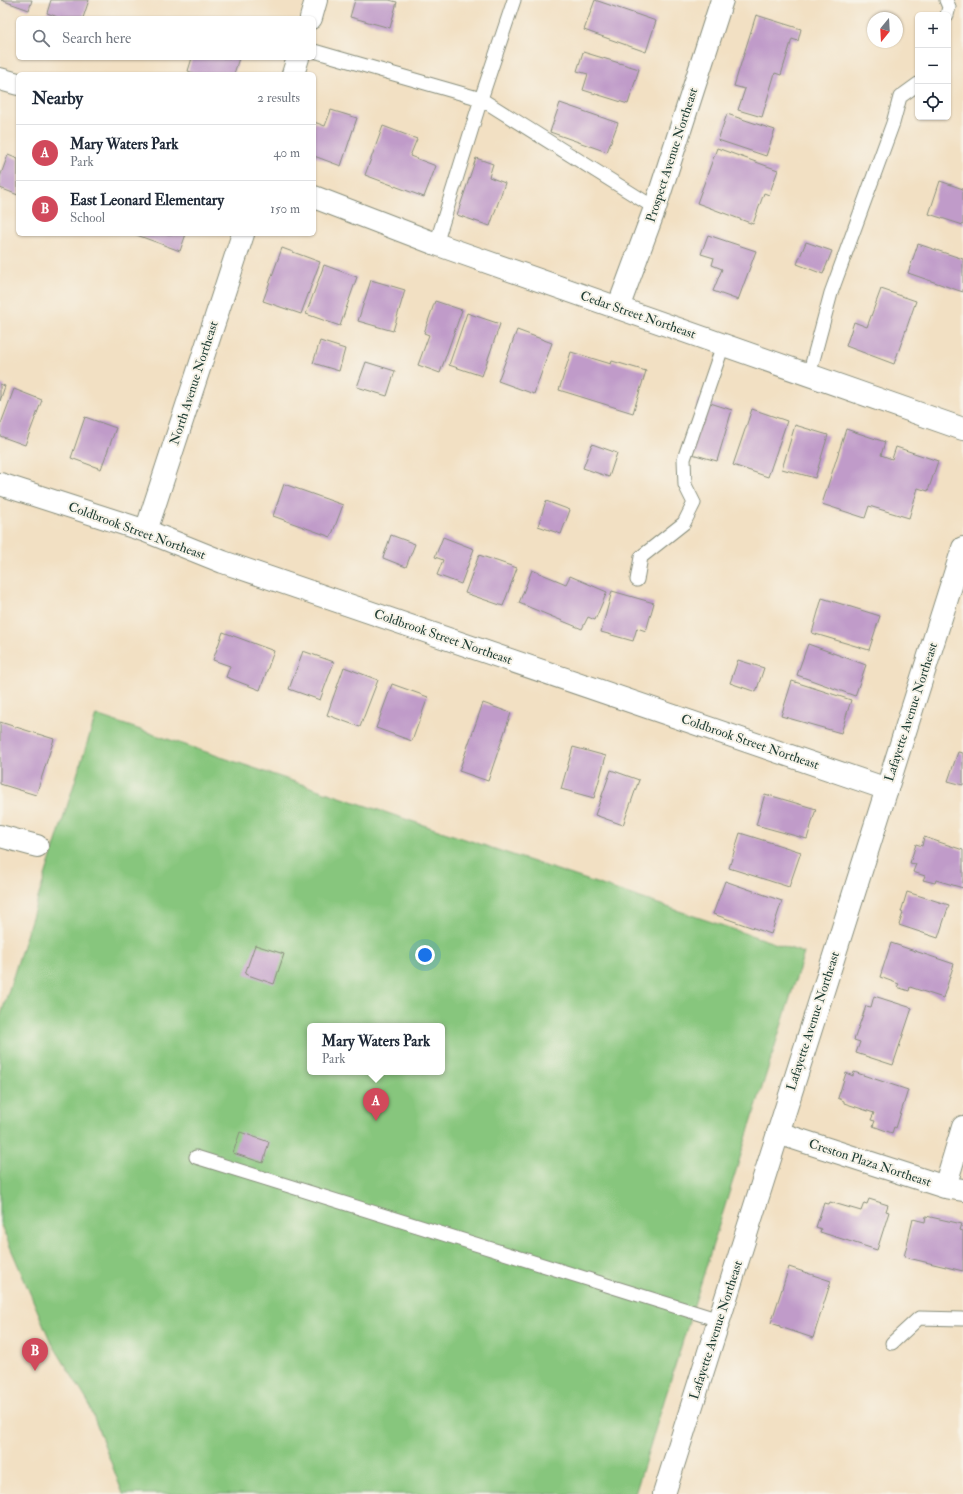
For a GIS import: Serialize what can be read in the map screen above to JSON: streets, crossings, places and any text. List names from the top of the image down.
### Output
{
  "streets": {
    "street": [
      "Prospect Avenue Northeast",
      "Cedar Street Northeast",
      "North Avenue Northeast",
      "Coldbrook Street Northeast",
      "Lafayette Avenue Northeast",
      "Creston Plaza Northeast"
    ]
  },
  "crossings": [
    ["Prospect Avenue Northeast", "Cedar Street Northeast"],
    ["North Avenue Northeast", "Coldbrook Street Northeast"],
    ["Coldbrook Street Northeast", "Lafayette Avenue Northeast"],
    ["Lafayette Avenue Northeast", "Creston Plaza Northeast"]
  ],
  "north": "bottom",
  "page": {
    "map_buttons": ["+", "−"],
    "search": "Search here",
    "heading": ["Nearby", "2 results"],
    "list": [
      {
        "mark": "A",
        "name": "Mary Waters Park",
        "note": "Park",
        "value": "40 m"
      },
      {
        "mark": "B",
        "name": "East Leonard Elementary",
        "note": "School",
        "value": "150 m"
      }
    ],
    "popup": ["Mary Waters Park", "Park"],
    "pins": ["A", "B"]
  }
}
